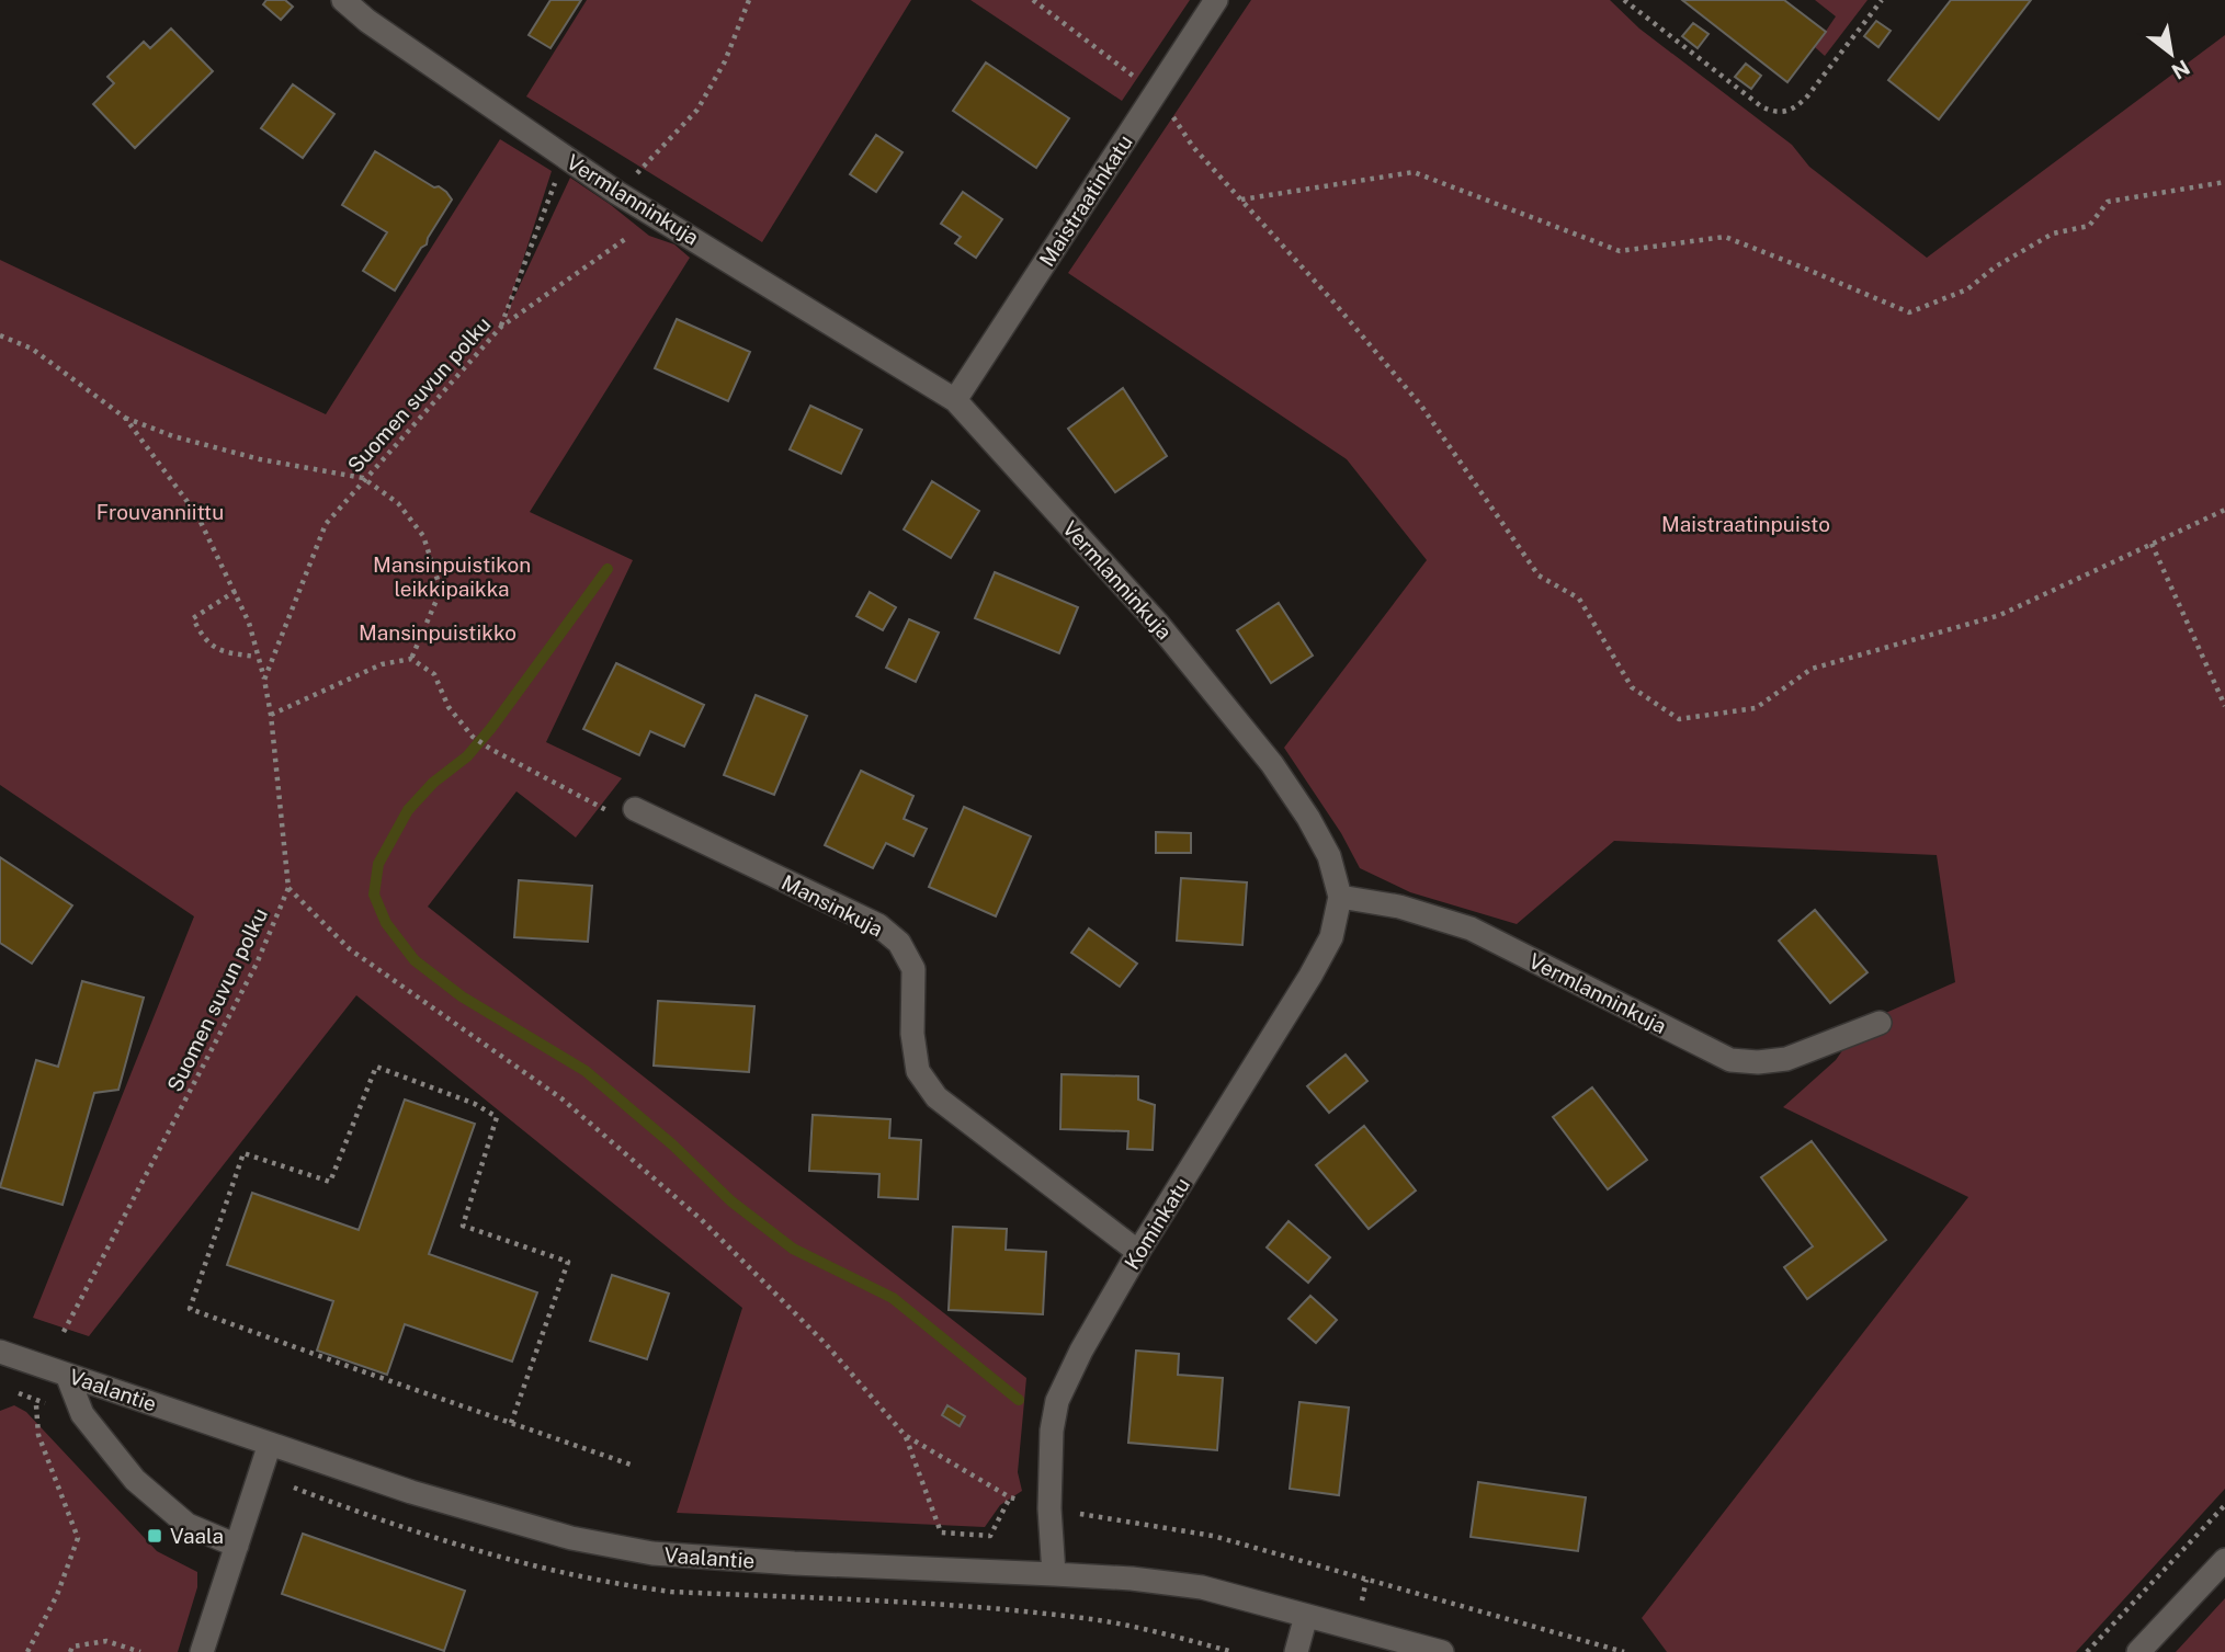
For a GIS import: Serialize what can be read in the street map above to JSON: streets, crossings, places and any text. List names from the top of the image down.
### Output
{
  "streets": {
    "street": [
      "Vermlanninkuja",
      "Maistraatinkatu",
      "Mansinkuja",
      "Kominkatu",
      "Vaalantie"
    ],
    "path": ["Suomen suvun polku"]
  },
  "crossings": [
    ["Vermlanninkuja", "Maistraatinkatu"],
    ["Vermlanninkuja", "Suomen suvun polku"],
    ["Vermlanninkuja", "Kominkatu"],
    ["Mansinkuja", "Kominkatu"],
    ["Kominkatu", "Vaalantie"]
  ],
  "parks": [
    "Frouvanniittu",
    "Maistraatinpuisto",
    "Mansinpuistikon leikkipaikka",
    "Mansinpuistikko"
  ],
  "places": {
    "transit": ["Vaala"]
  },
  "north": "bottom right"
}
